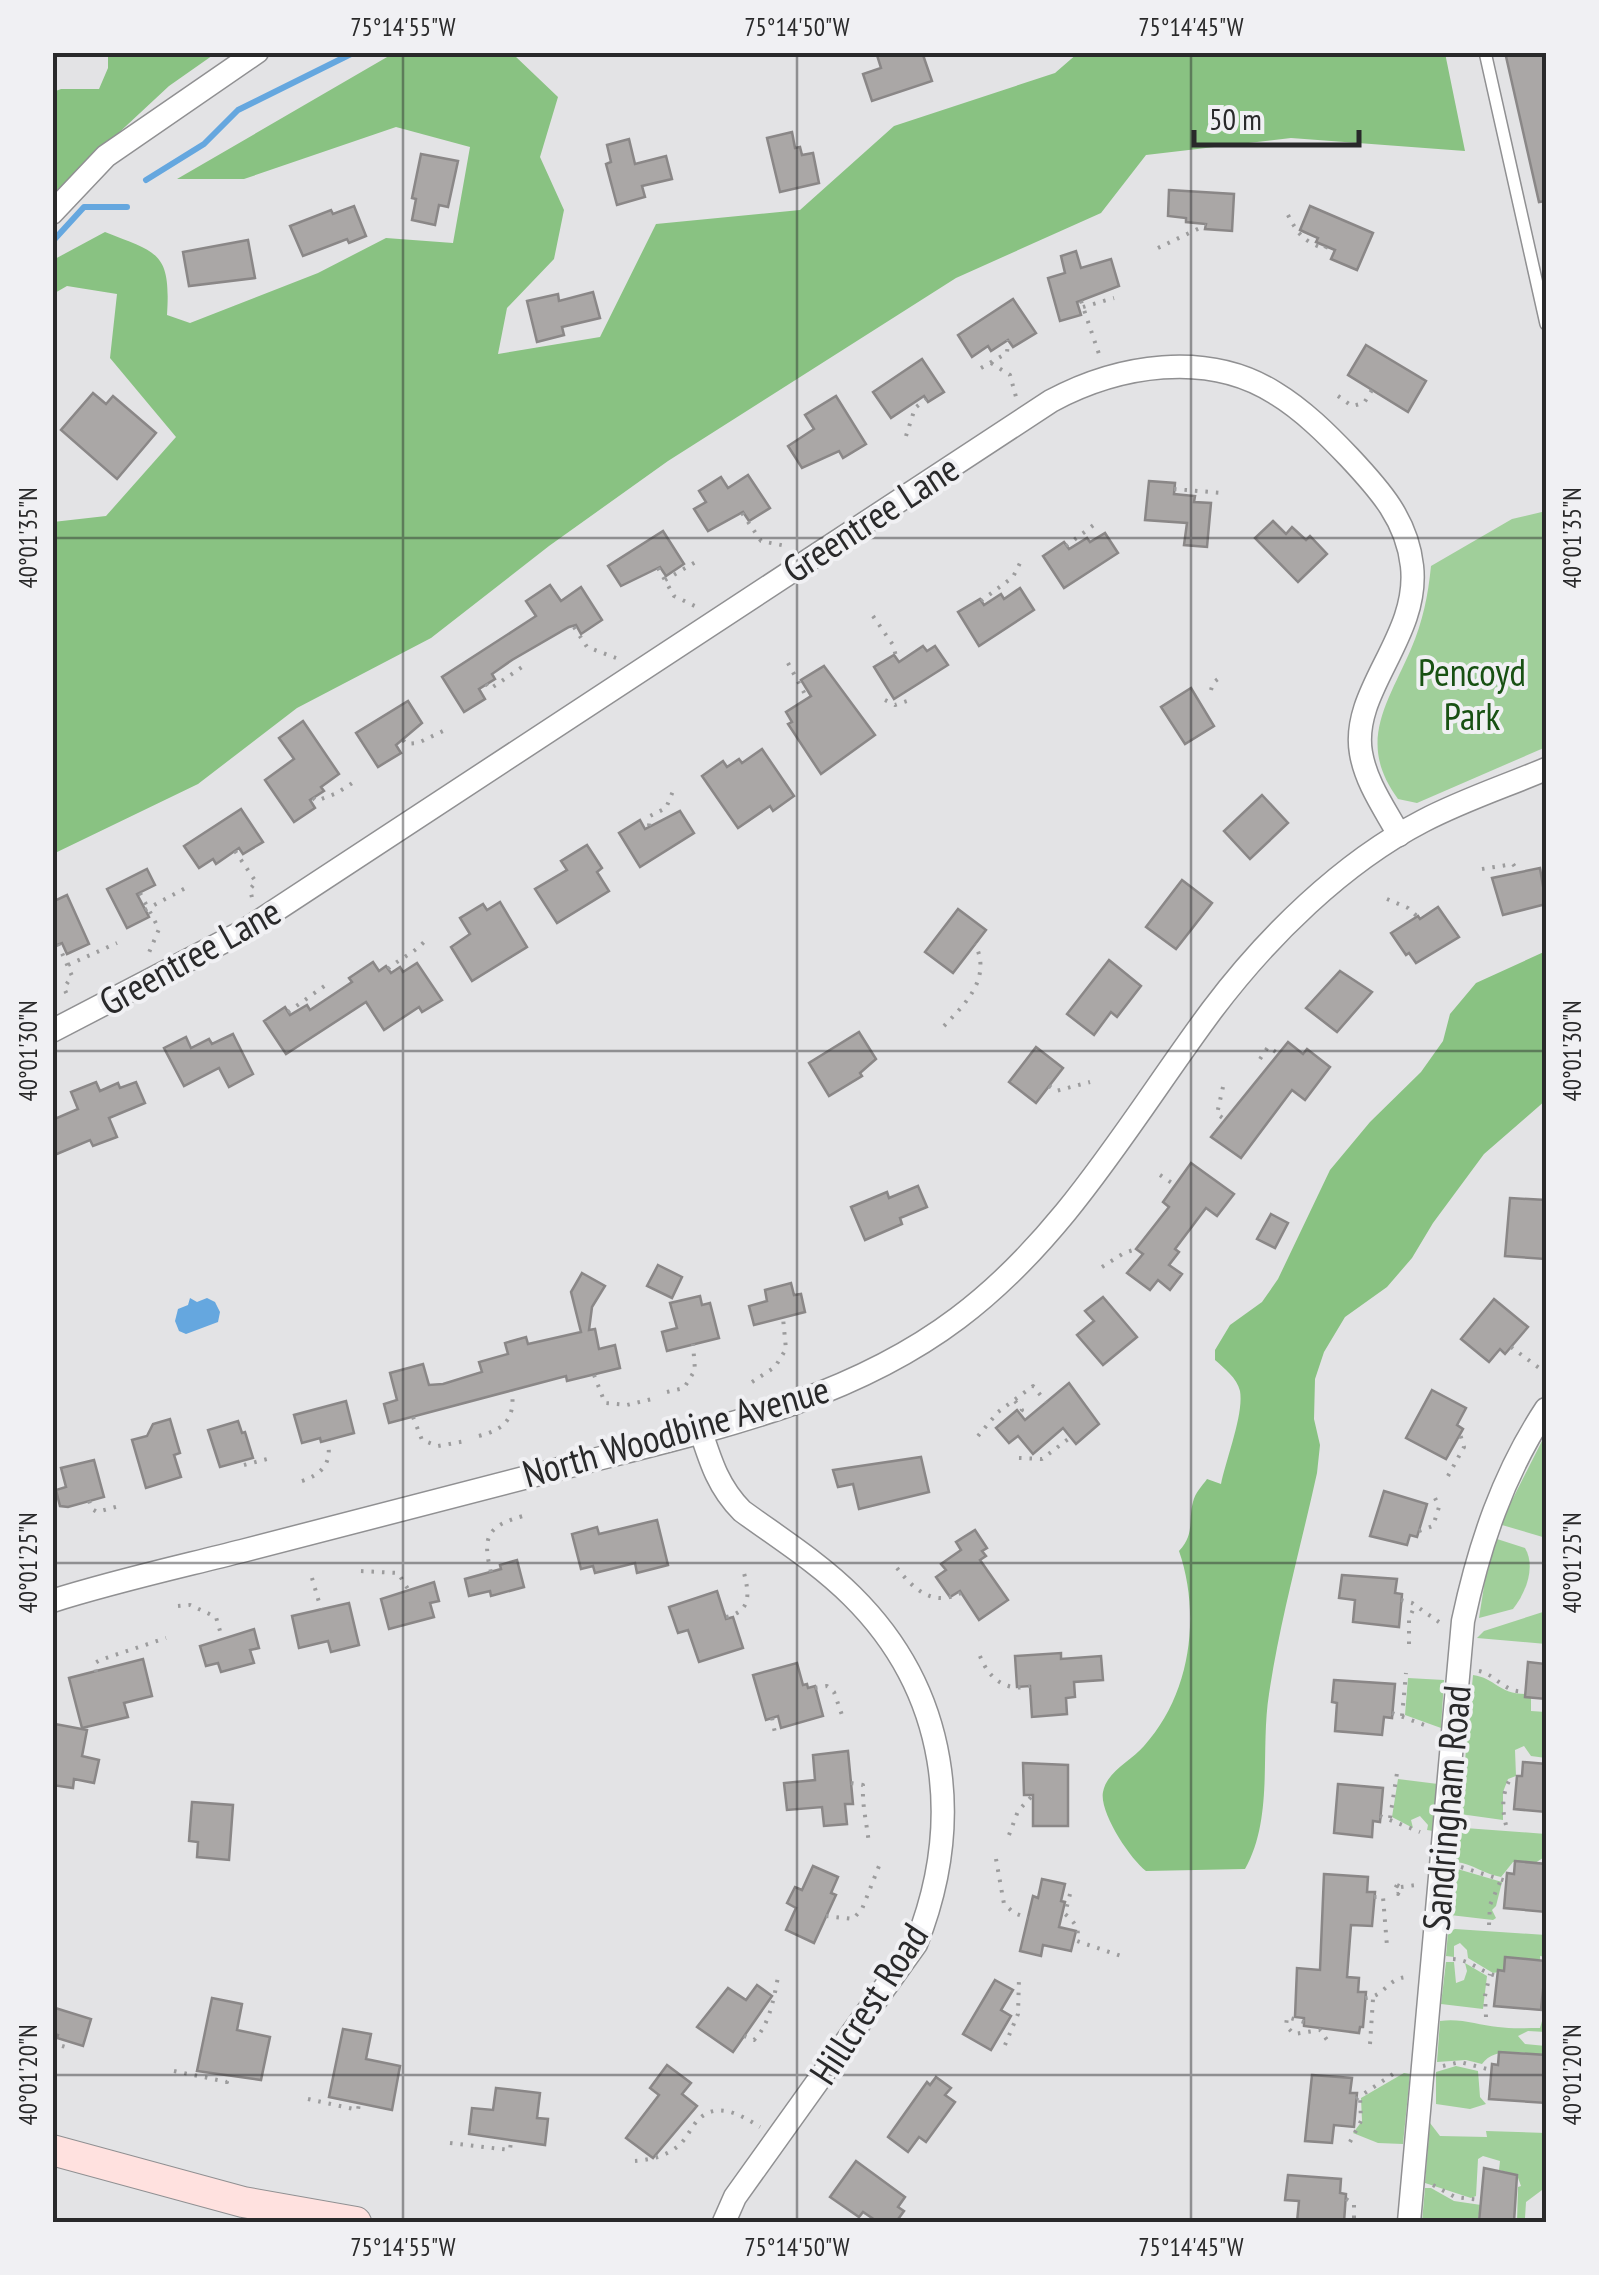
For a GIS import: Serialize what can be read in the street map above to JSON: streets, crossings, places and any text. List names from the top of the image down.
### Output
{
  "streets": {
    "street": [
      "Greentree Lane",
      "North Woodbine Avenue",
      "Sandringham Road",
      "Hillcrest Road"
    ]
  },
  "crossings": [
    ["Greentree Lane", "North Woodbine Avenue"],
    ["North Woodbine Avenue", "Hillcrest Road"]
  ],
  "parks": ["Pencoyd Park"],
  "scale_bar": "50 m",
  "coordinates": [
    "75°14'55\"W",
    "75°14'50\"W",
    "75°14'45\"W",
    "40°01'35\"N",
    "40°01'30\"N",
    "40°01'25\"N",
    "40°01'20\"N"
  ]
}
